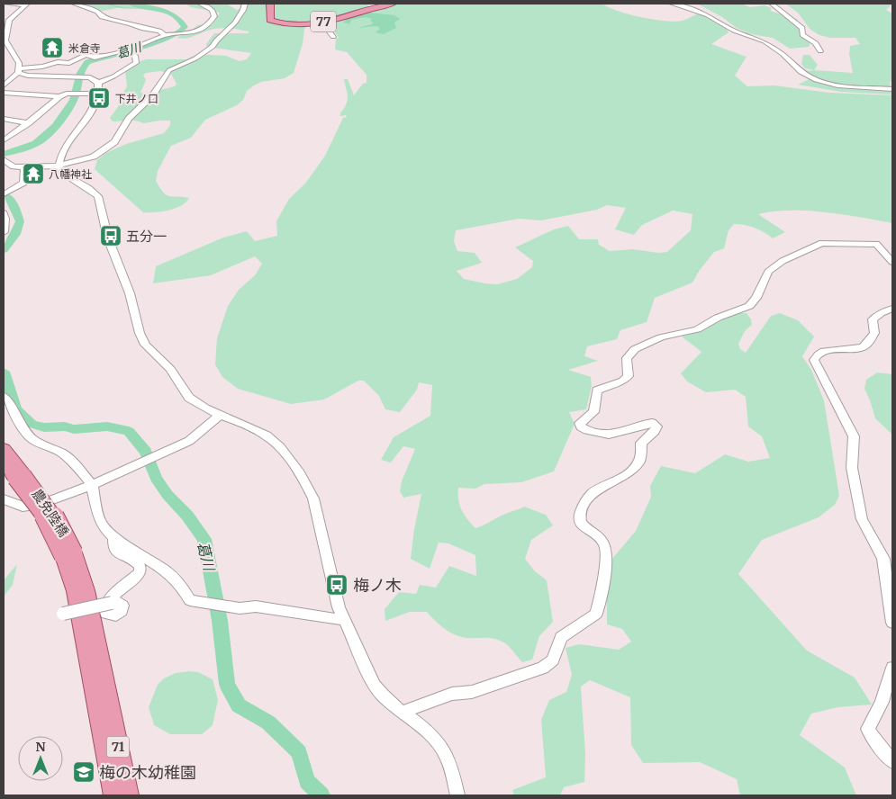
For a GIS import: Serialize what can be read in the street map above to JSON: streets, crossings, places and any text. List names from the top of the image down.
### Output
{
  "streets": {
    "main road": ["77", "農免陸橋", "71"]
  },
  "crossings": [
    ["農免陸橋", "71"]
  ],
  "water": ["葛川"],
  "places": {
    "temple": ["米倉寺", "八幡神社"],
    "bus stop": ["下井ノ口", "五分一", "梅ノ木"],
    "school or university": ["梅の木幼稚園"]
  },
  "north": "top"
}
